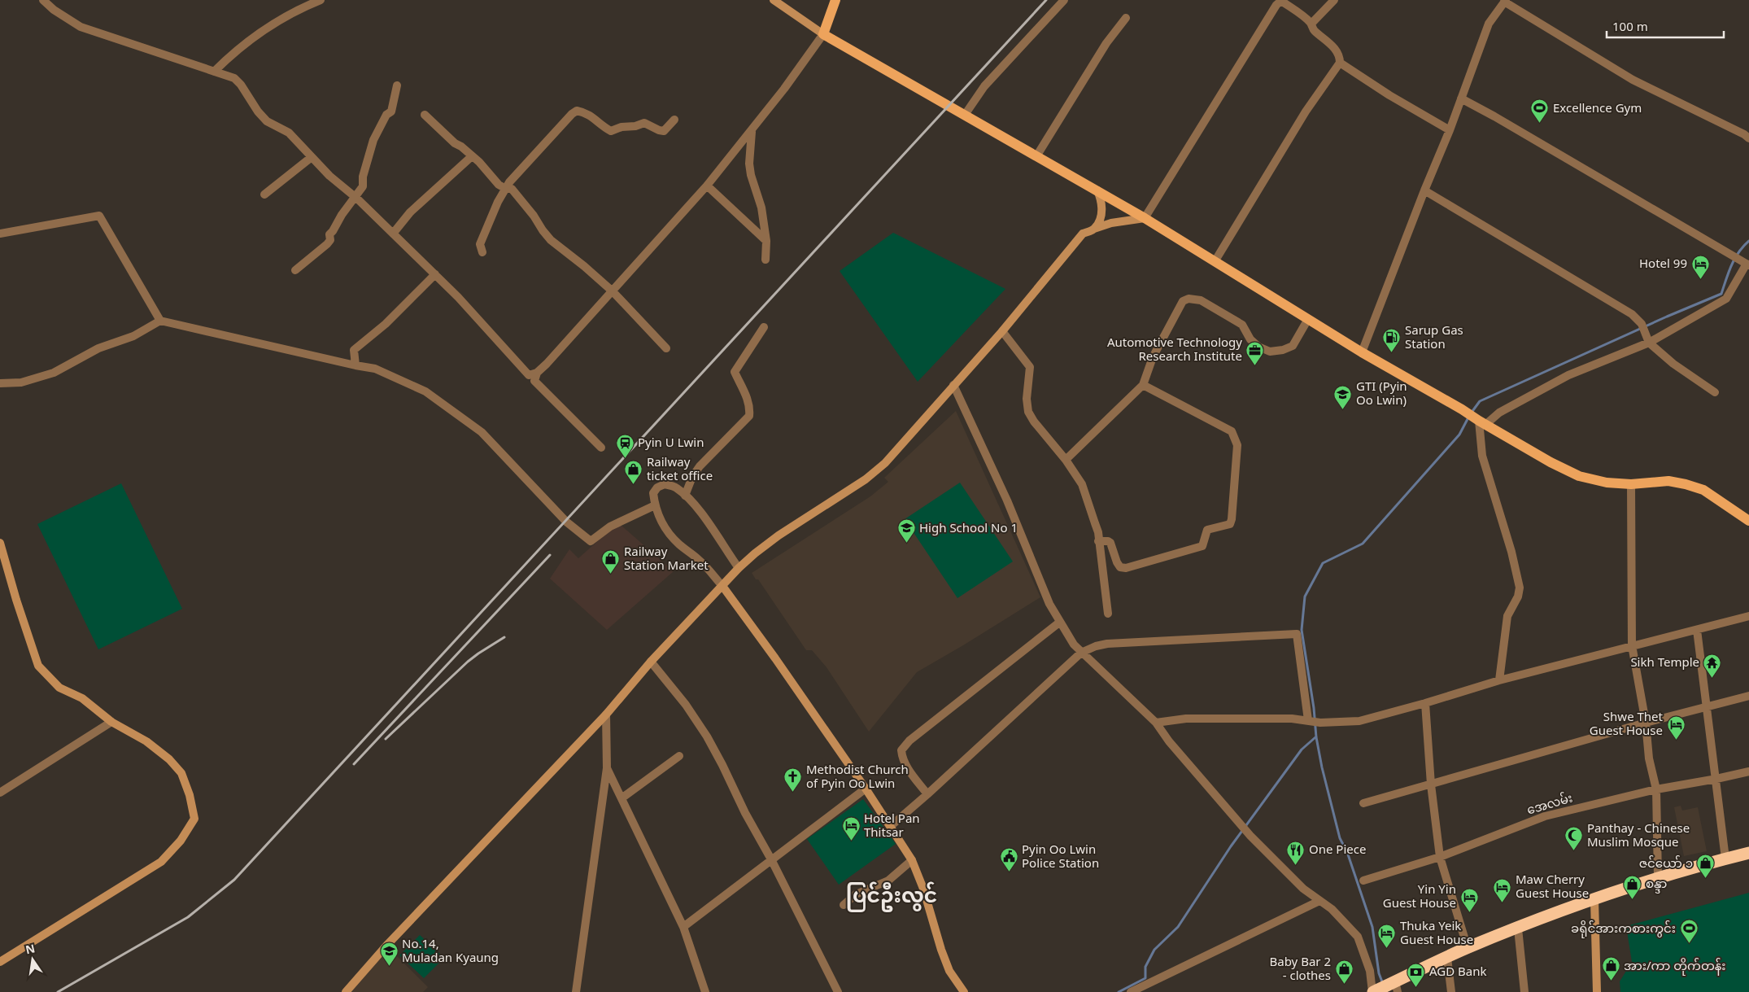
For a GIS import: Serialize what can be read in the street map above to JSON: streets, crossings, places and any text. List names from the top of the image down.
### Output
{
  "streets": {
    "street": ["အေလမ်း"]
  },
  "districts": ["ပြင်ဦးလွင်"],
  "places": {
    "sports": ["Excellence Gym", "ခရိုင်အားကစားကွင်း"],
    "hotel": [
      "Hotel 99",
      "Shwe Thet Guest House",
      "Hotel Pan Thitsar",
      "Maw Cherry Guest House",
      "Yin Yin Guest House",
      "Thuka Yeik Guest House"
    ],
    "fuel station": ["Sarup Gas Station"],
    "office": ["Automotive Technology Research Institute"],
    "school or university": ["GTI (Pyin Oo Lwin)", "High School No 1", "No.14, Muladan Kyaung"],
    "station": ["Pyin U Lwin"],
    "shop": [
      "Railway ticket office",
      "Railway Station Market",
      "ဇင်ယော် ၁",
      "စန္ဒာ",
      "အား/ကာ တိုက်တန်း",
      "Baby Bar 2 - clothes"
    ],
    "temple": ["Sikh Temple"],
    "church": ["Methodist Church of Pyin Oo Lwin"],
    "mosque": ["Panthay - Chinese Muslim Mosque"],
    "restaurant": ["One Piece"],
    "public building": ["Pyin Oo Lwin Police Station"],
    "bank": ["AGD Bank"]
  },
  "scale_bar": "100 m",
  "north": "top"
}
